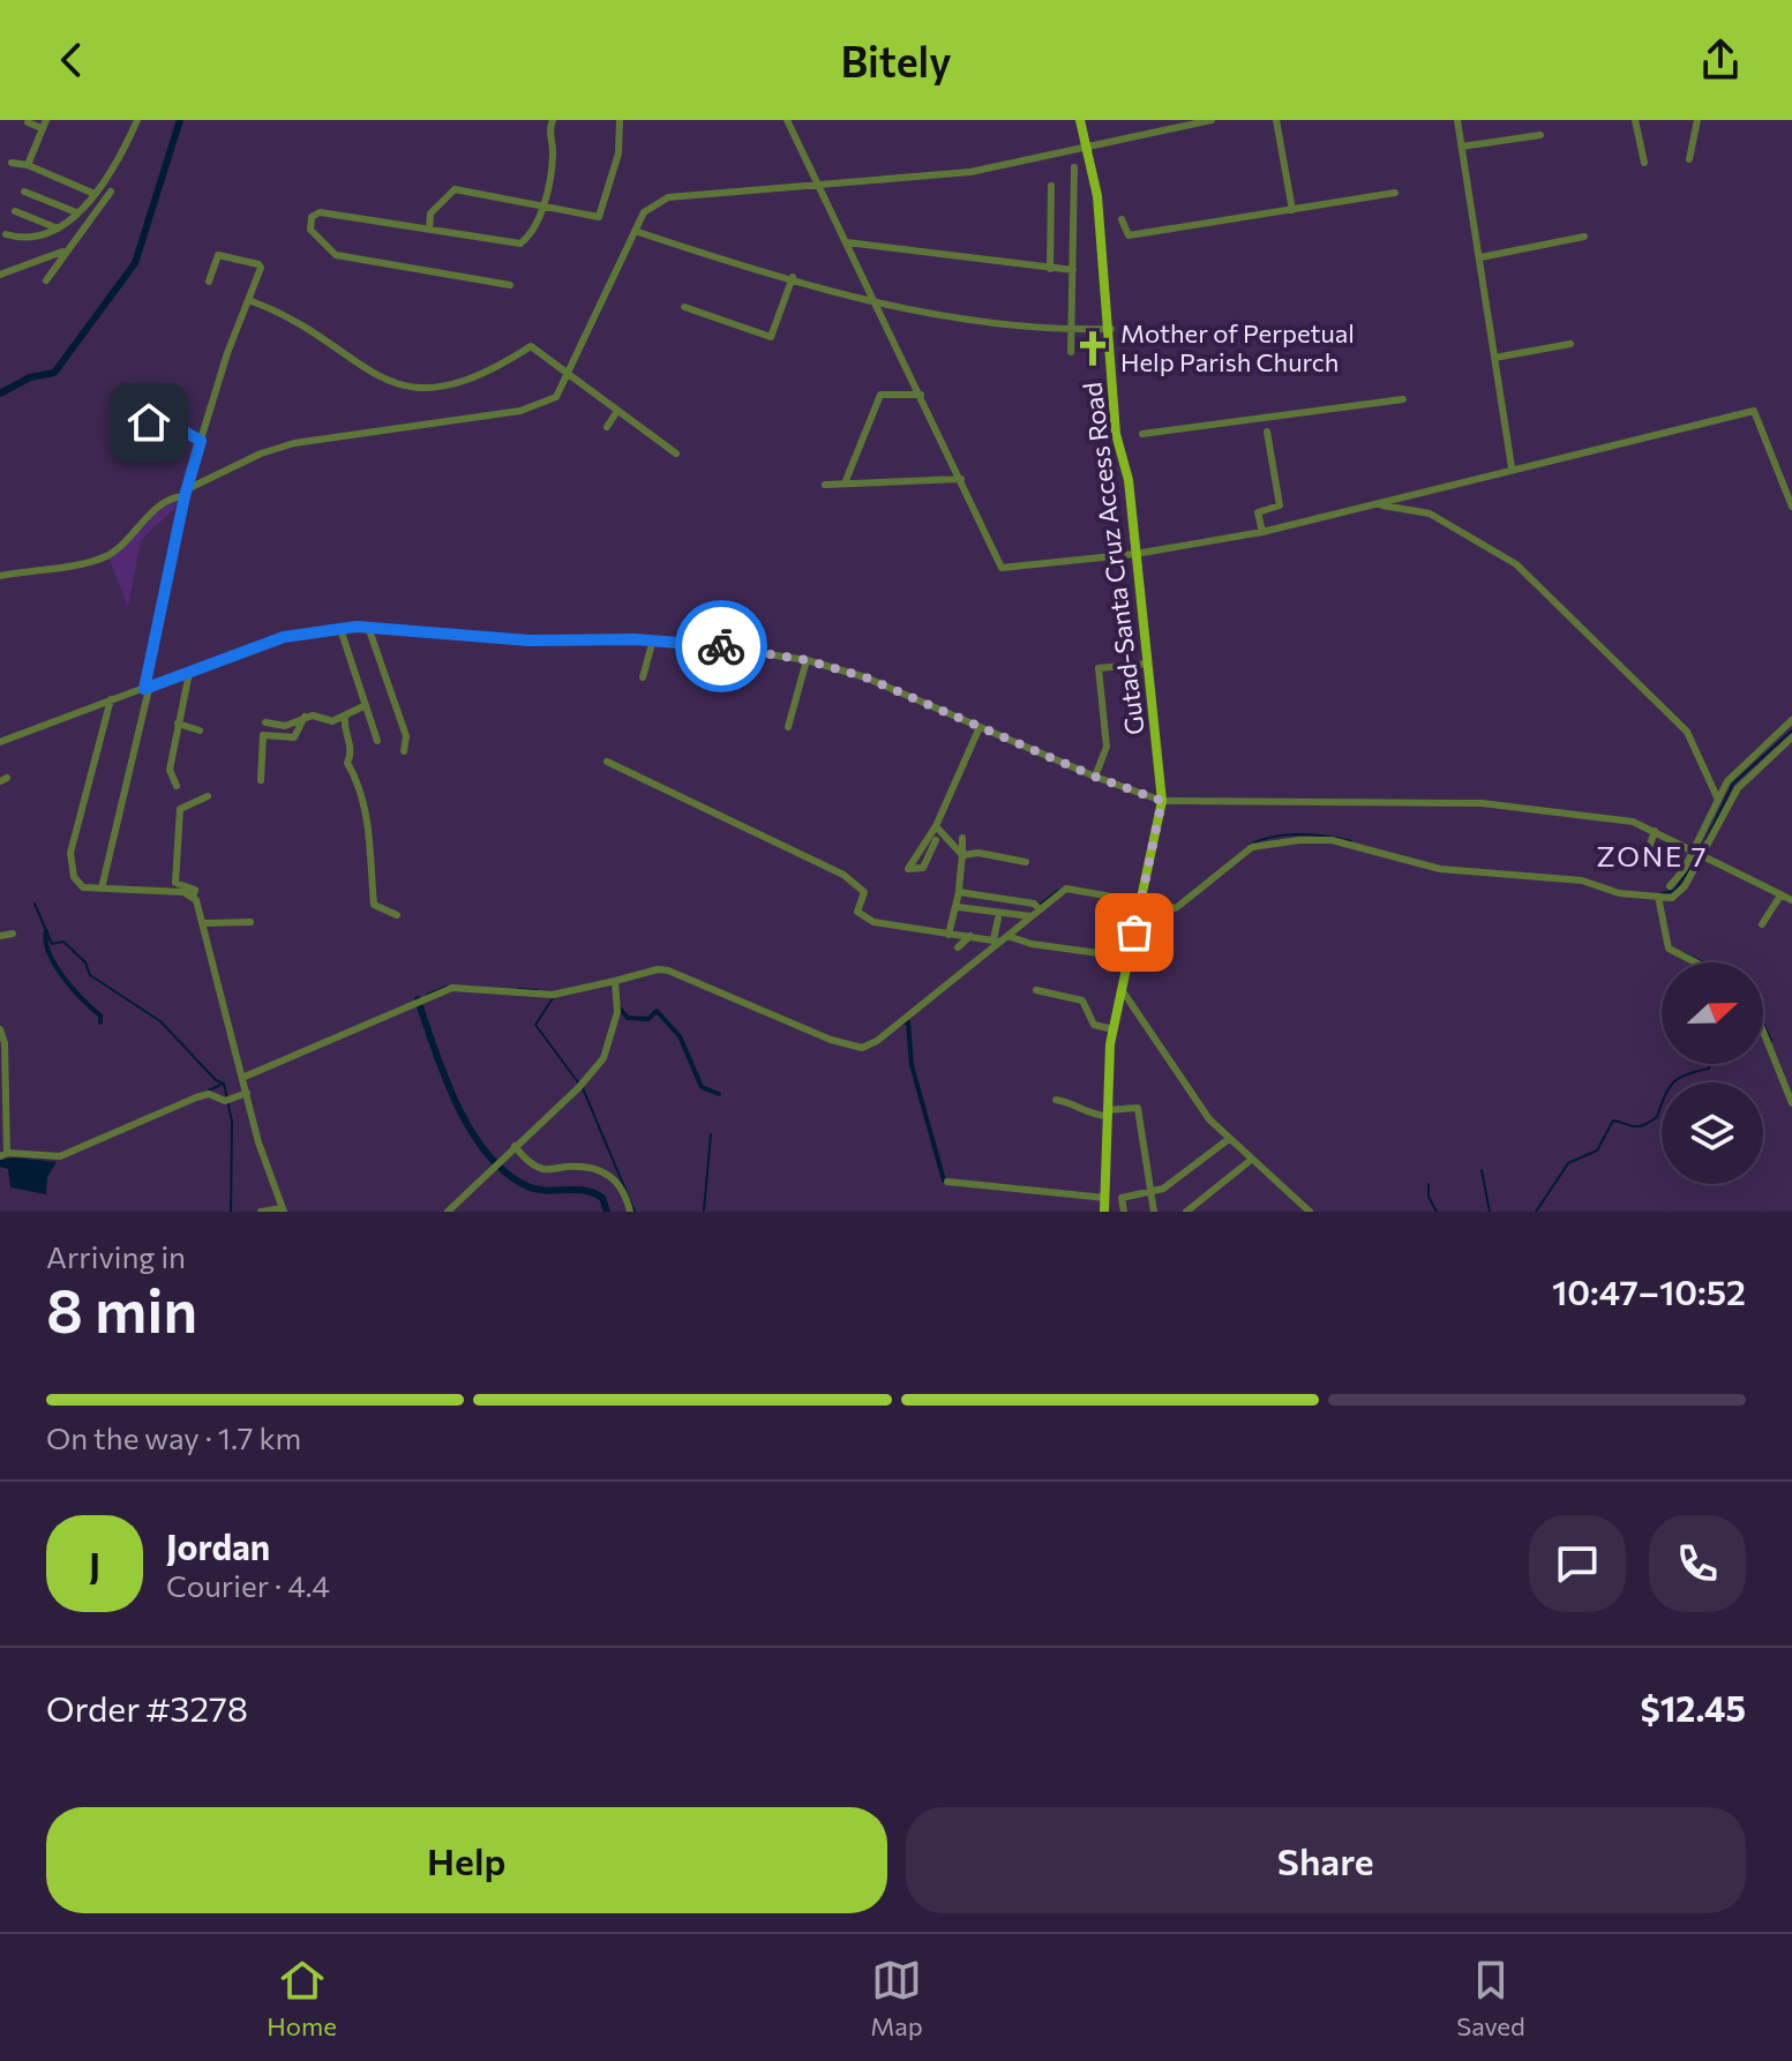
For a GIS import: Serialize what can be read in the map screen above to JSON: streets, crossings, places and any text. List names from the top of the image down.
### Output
{
  "streets": {
    "main road": ["Gutad-Santa Cruz Access Road"]
  },
  "districts": ["ZONE 7"],
  "places": {
    "church": ["Mother of Perpetual Help Parish Church"]
  },
  "north": "right",
  "page": {
    "header": "Bitely",
    "heading": ["8 min", "Arriving in", "10:47–10:52"],
    "panel": [
      "Jordan",
      "Courier · 4.4",
      "Order #3278",
      "$12.45"
    ],
    "bar": "On the way · 1.7 km",
    "round": "J",
    "buttons": ["Help", "Share"],
    "tabs": ["Home", "Map", "Saved"]
  }
}
